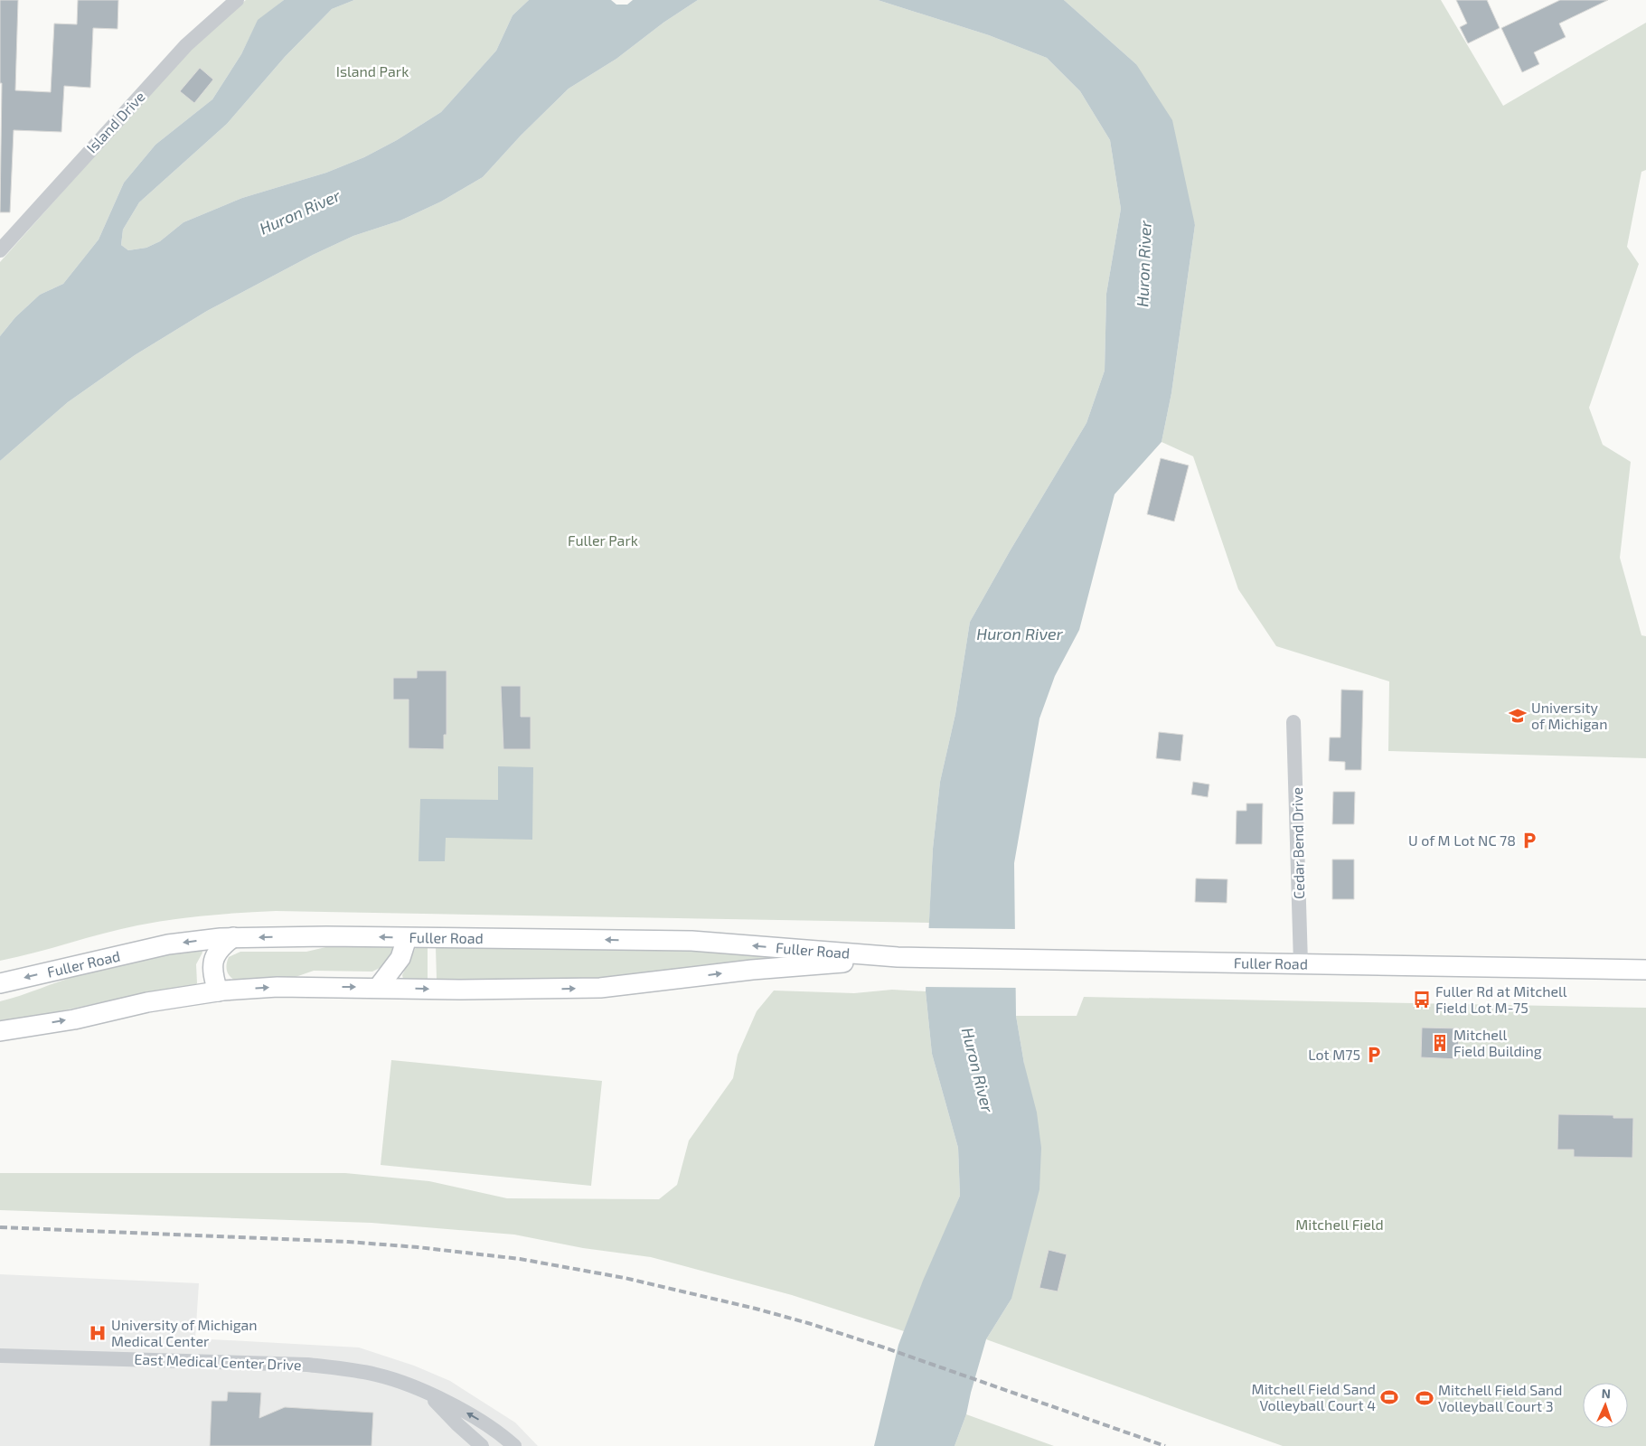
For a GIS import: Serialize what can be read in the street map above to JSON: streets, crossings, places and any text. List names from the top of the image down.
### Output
{
  "streets": {
    "main road": ["Fuller Road"],
    "street": ["Island Drive", "Cedar Bend Drive", "East Medical Center Drive"]
  },
  "crossings": [
    ["Cedar Bend Drive", "Fuller Road"]
  ],
  "water": ["Huron River"],
  "parks": ["Island Park", "Fuller Park", "Mitchell Field"],
  "places": {
    "school or university": ["University of Michigan"],
    "parking": ["U of M Lot NC 78", "Lot M75"],
    "bus stop": ["Fuller Rd at Mitchell Field Lot M-75"],
    "building": ["Mitchell Field Building"],
    "hospital": ["University of Michigan Medical Center"],
    "sports": ["Mitchell Field Sand Volleyball Court 4", "Mitchell Field Sand Volleyball Court 3"]
  },
  "north": "top"
}
